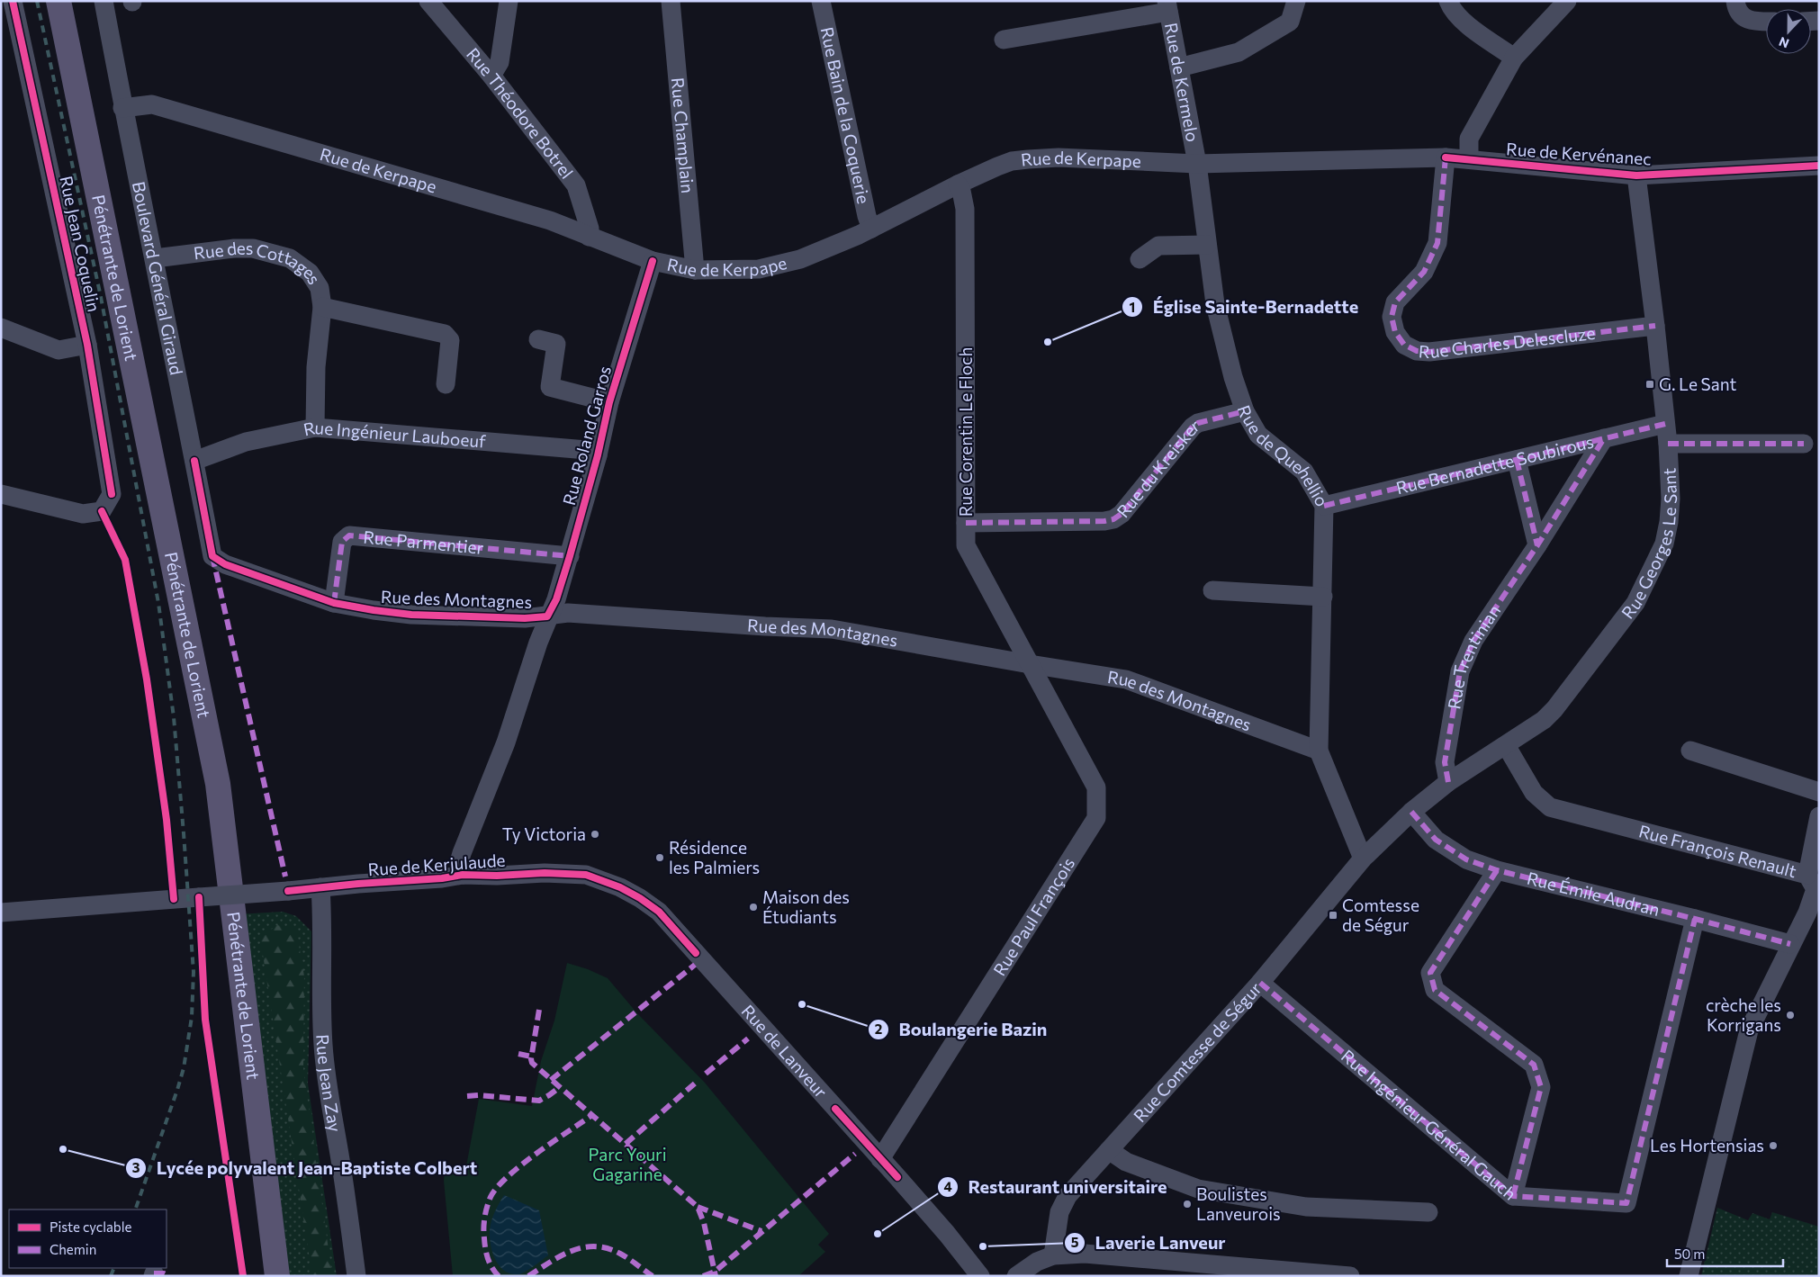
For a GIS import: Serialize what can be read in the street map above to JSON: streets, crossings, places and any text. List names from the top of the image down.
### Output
{
  "streets": {
    "main road": ["Pénétrante de Lorient"],
    "street": [
      "Rue de Kermelo",
      "Rue Théodore Botrel",
      "Rue Bain de la Coquerie",
      "Rue Champlain",
      "Rue de Kervénanec",
      "Rue de Kerpape",
      "Rue Jean Coquelin",
      "Rue des Cottages",
      "Boulevard Général Giraud",
      "Rue Charles Delescluze",
      "Rue Corentin Le Floch",
      "Rue Roland Garros",
      "Rue Ingénieur Lauboeuf",
      "Rue de Quehellio",
      "Rue Bernadette Soubirous",
      "Rue du Kreisker",
      "Rue Georges Le Sant",
      "Rue Parmentier",
      "Rue des Montagnes",
      "Rue Trentinian",
      "Rue François Renault",
      "Rue de Kerjulaude",
      "Rue Émile Audran",
      "Rue Paul François",
      "Rue de Lanveur",
      "Rue Comtesse de Ségur",
      "Rue Jean Zay",
      "Rue Ingénieur Général Gauch"
    ]
  },
  "crossings": [
    ["Rue de Kermelo", "Rue de Kervénanec"],
    ["Rue de Kermelo", "Rue de Kerpape"],
    ["Rue de Kermelo", "Rue de Quehellio"],
    ["Rue Théodore Botrel", "Rue de Kerpape"],
    ["Rue Bain de la Coquerie", "Rue de Kerpape"],
    ["Rue Champlain", "Rue de Kerpape"],
    ["Rue de Kervénanec", "Rue de Kerpape"],
    ["Rue de Kervénanec", "Rue Charles Delescluze"],
    ["Rue de Kervénanec", "Rue de Quehellio"],
    ["Rue de Kervénanec", "Rue Georges Le Sant"],
    ["Rue de Kerpape", "Boulevard Général Giraud"],
    ["Rue de Kerpape", "Rue Corentin Le Floch"],
    ["Rue de Kerpape", "Rue Roland Garros"],
    ["Rue de Kerpape", "Rue de Quehellio"],
    ["Rue des Cottages", "Boulevard Général Giraud"],
    ["Rue des Cottages", "Rue Ingénieur Lauboeuf"],
    ["Boulevard Général Giraud", "Rue Ingénieur Lauboeuf"],
    ["Boulevard Général Giraud", "Rue des Montagnes"],
    ["Rue Charles Delescluze", "Rue Georges Le Sant"],
    ["Rue Corentin Le Floch", "Rue du Kreisker"],
    ["Rue Corentin Le Floch", "Rue des Montagnes"],
    ["Rue Corentin Le Floch", "Rue Paul François"],
    ["Rue Roland Garros", "Rue Ingénieur Lauboeuf"],
    ["Rue Roland Garros", "Rue Parmentier"],
    ["Rue Roland Garros", "Rue des Montagnes"],
    ["Rue Roland Garros", "Rue de Kerjulaude"],
    ["Rue de Quehellio", "Rue Bernadette Soubirous"],
    ["Rue de Quehellio", "Rue du Kreisker"],
    ["Rue de Quehellio", "Rue des Montagnes"],
    ["Rue Bernadette Soubirous", "Rue Georges Le Sant"],
    ["Rue Bernadette Soubirous", "Rue Trentinian"],
    ["Rue Georges Le Sant", "Rue Trentinian"],
    ["Rue Georges Le Sant", "Rue François Renault"],
    ["Rue Georges Le Sant", "Rue Émile Audran"],
    ["Rue Georges Le Sant", "Rue Comtesse de Ségur"],
    ["Rue Parmentier", "Rue des Montagnes"],
    ["Rue des Montagnes", "Rue Paul François"],
    ["Rue François Renault", "Rue Émile Audran"],
    ["Rue de Kerjulaude", "Rue de Lanveur"],
    ["Rue de Kerjulaude", "Rue Jean Zay"],
    ["Rue Émile Audran", "Rue Comtesse de Ségur"],
    ["Rue Émile Audran", "Rue Ingénieur Général Gauch"],
    ["Rue Paul François", "Rue de Lanveur"],
    ["Rue Comtesse de Ségur", "Rue Ingénieur Général Gauch"]
  ],
  "parks": ["Parc Youri Gagarine"],
  "places": {
    "other": [
      "Église Sainte-Bernadette",
      "Ty Victoria",
      "Résidence les Palmiers",
      "Maison des Étudiants",
      "Boulangerie Bazin",
      "crèche les Korrigans",
      "Les Hortensias",
      "Lycée polyvalent Jean-Baptiste Colbert",
      "Boulistes Lanveurois",
      "Restaurant universitaire",
      "Laverie Lanveur"
    ],
    "transit": ["G. Le Sant", "Comtesse de Ségur"]
  },
  "legend": ["Piste cyclable", "Chemin"],
  "scale_bar": "50 m",
  "north": "bottom"
}
